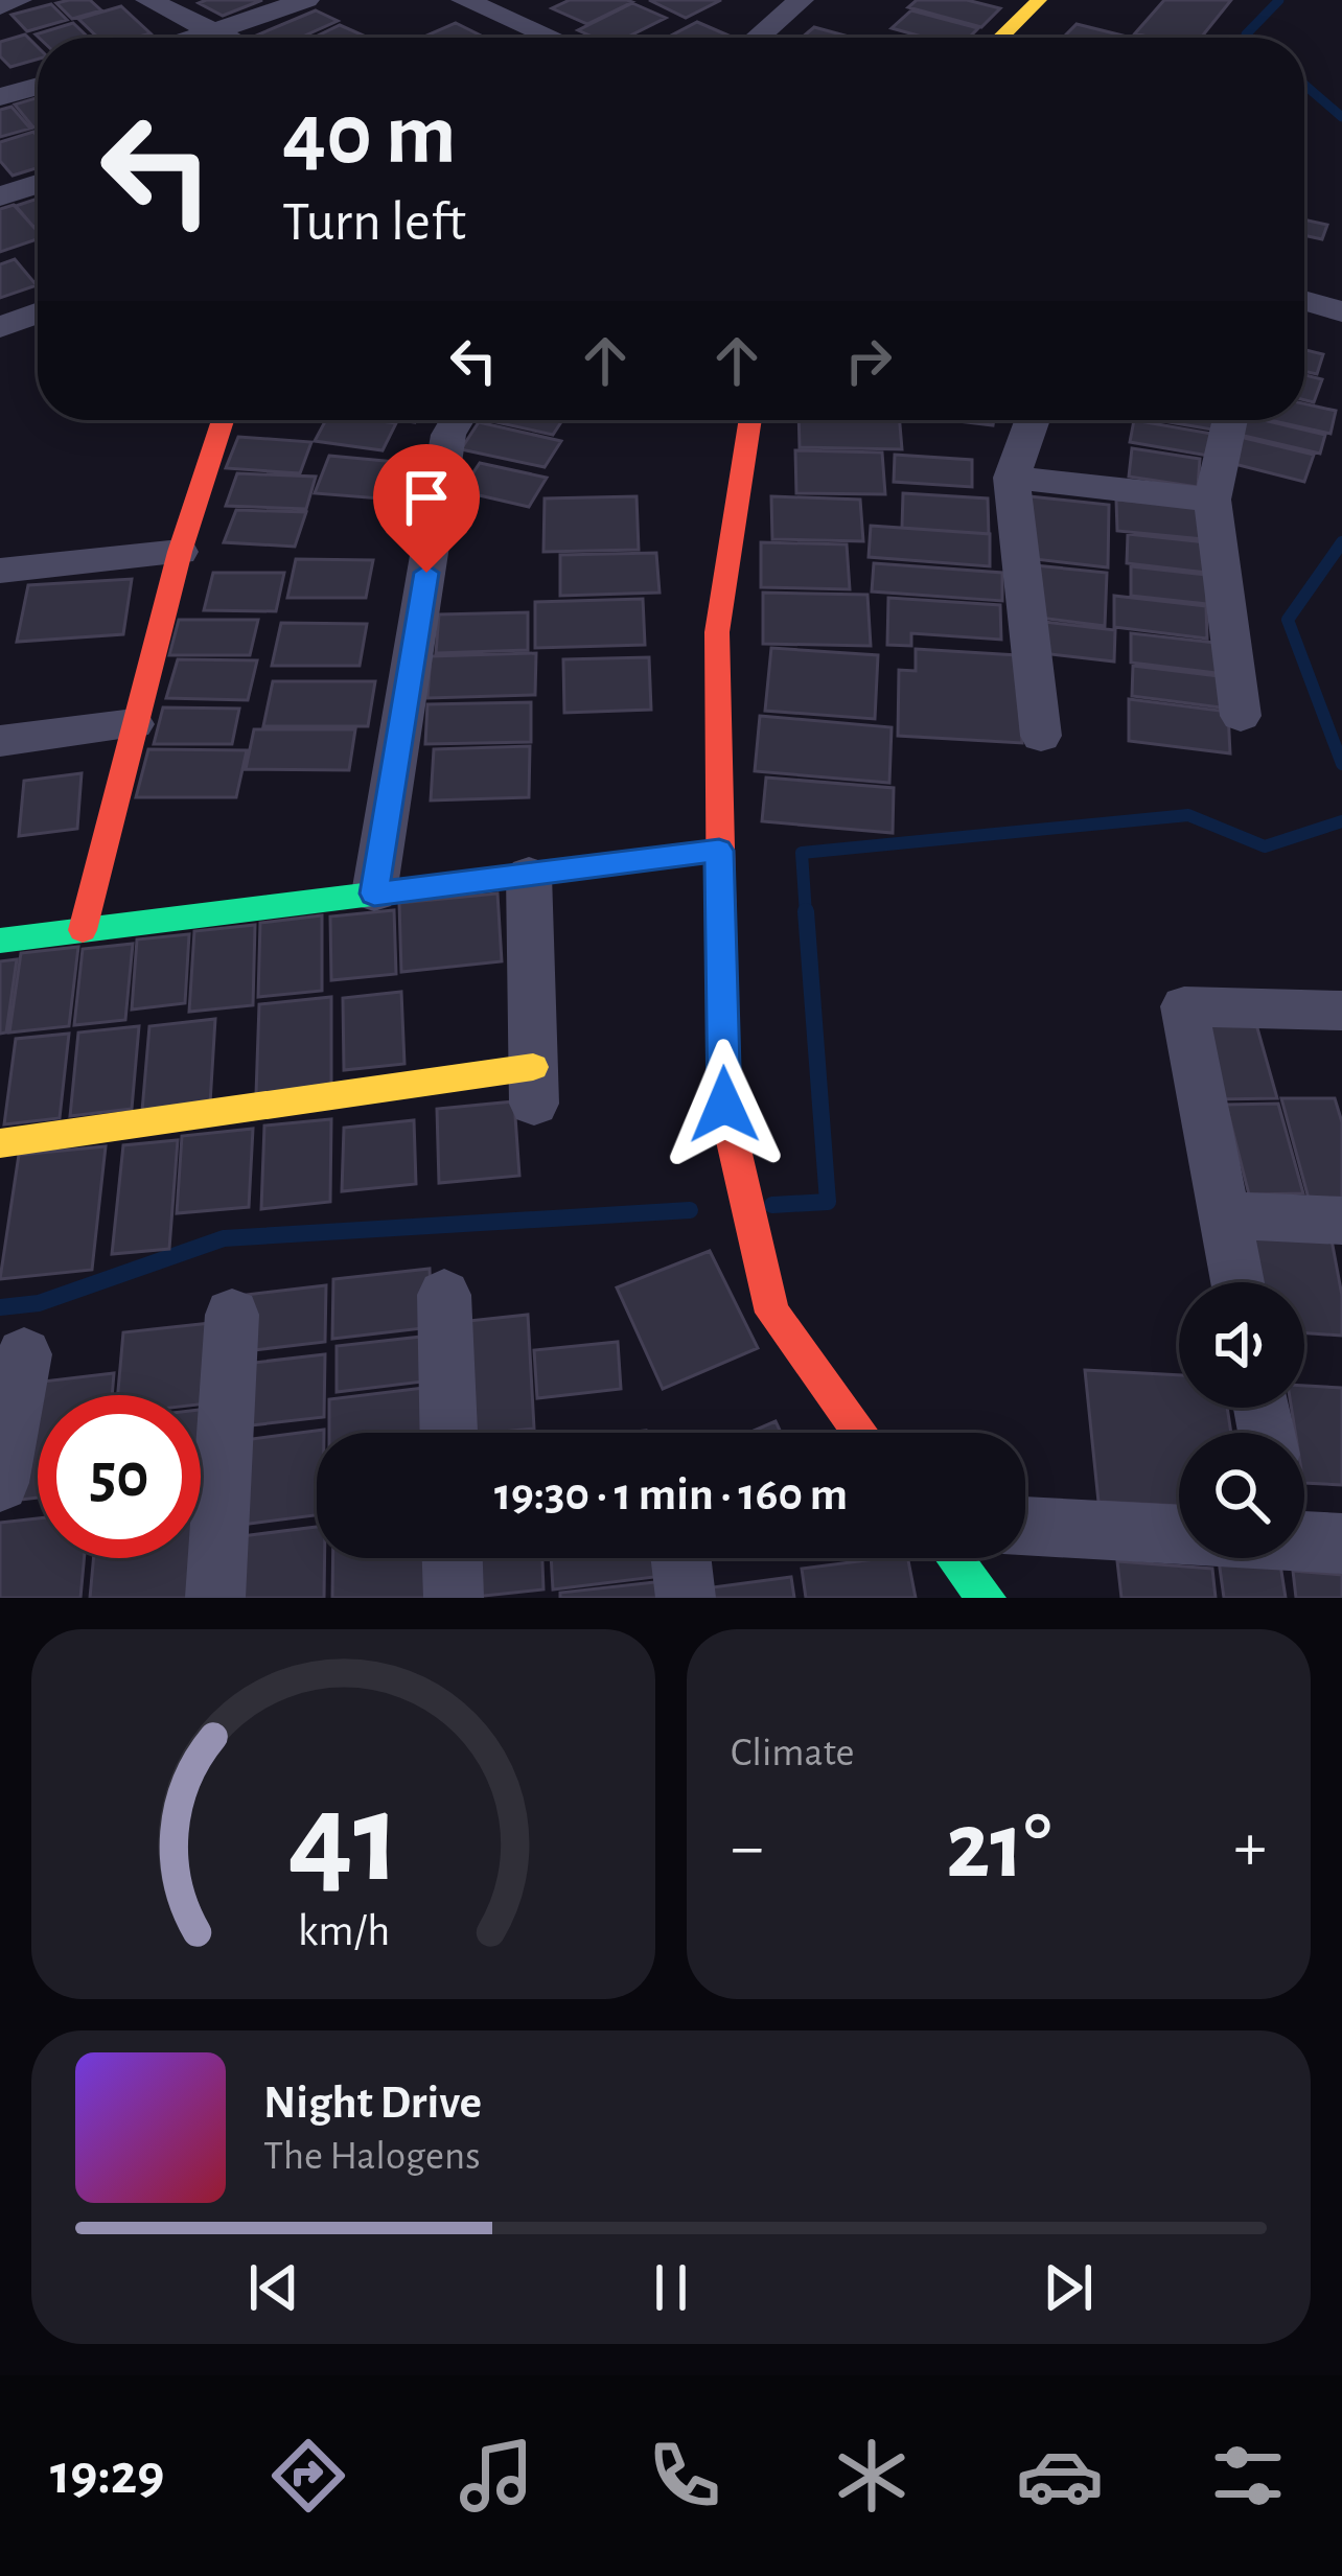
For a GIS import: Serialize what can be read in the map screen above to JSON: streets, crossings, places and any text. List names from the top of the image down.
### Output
{
  "page": {
    "turn": ["40 m", "Turn left"],
    "limit": "50",
    "trip": "19:30 · 1 min · 160 m",
    "tile": "Climate",
    "heat": ["−", "21°", "+"],
    "song": ["Night Drive", "The Halogens"],
    "tabs": "19:29",
    "gauge": ["41", "km/h"]
  }
}
